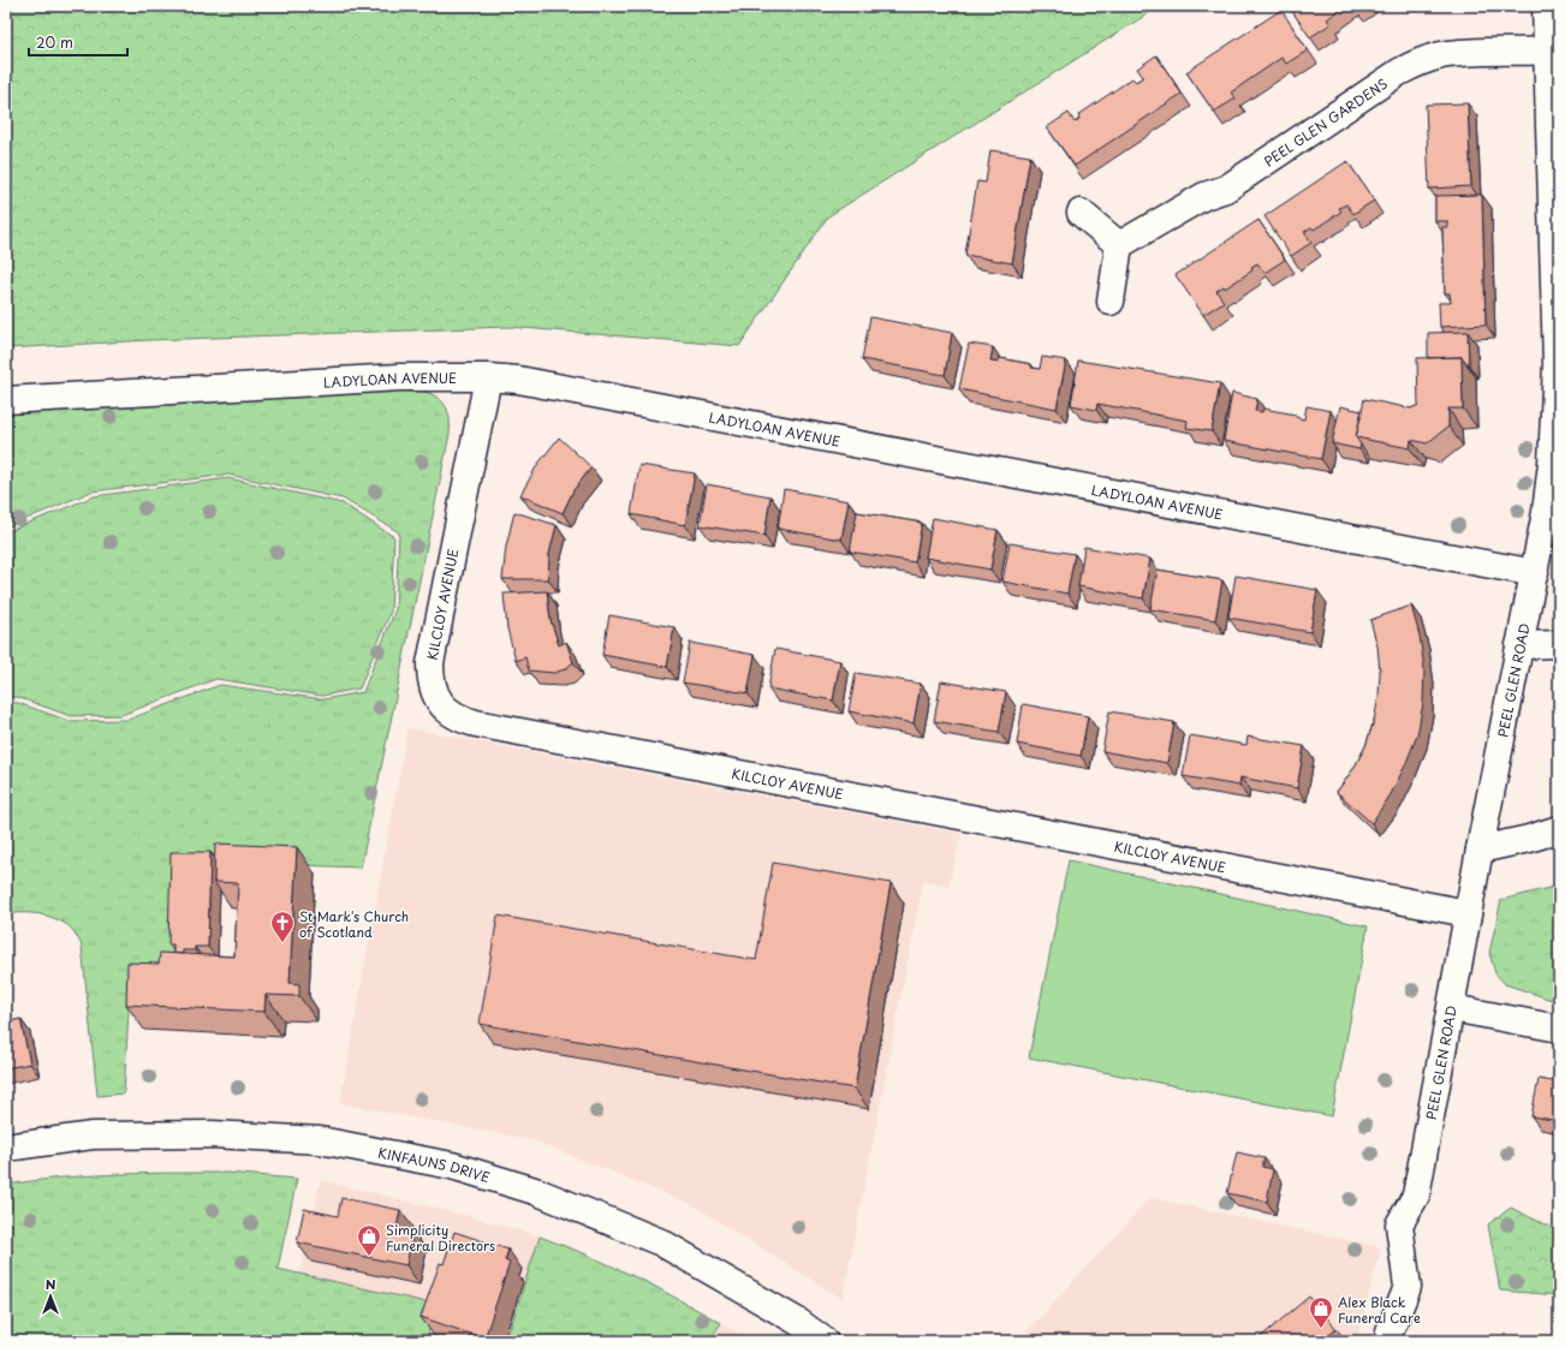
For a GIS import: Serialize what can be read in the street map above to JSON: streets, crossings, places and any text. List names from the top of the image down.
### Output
{
  "streets": {
    "street": [
      "PEEL GLEN GARDENS",
      "LADYLOAN AVENUE",
      "KILCLOY AVENUE",
      "PEEL GLEN ROAD",
      "KINFAUNS DRIVE"
    ]
  },
  "crossings": [
    ["PEEL GLEN GARDENS", "PEEL GLEN ROAD"],
    ["LADYLOAN AVENUE", "KILCLOY AVENUE"],
    ["LADYLOAN AVENUE", "PEEL GLEN ROAD"],
    ["KILCLOY AVENUE", "PEEL GLEN ROAD"]
  ],
  "places": {
    "church": ["St Mark's Church of Scotland"],
    "shop": ["Simplicity Funeral Directors", "Alex Black Funeral Care"]
  },
  "scale_bar": "20 m",
  "north": "top"
}
